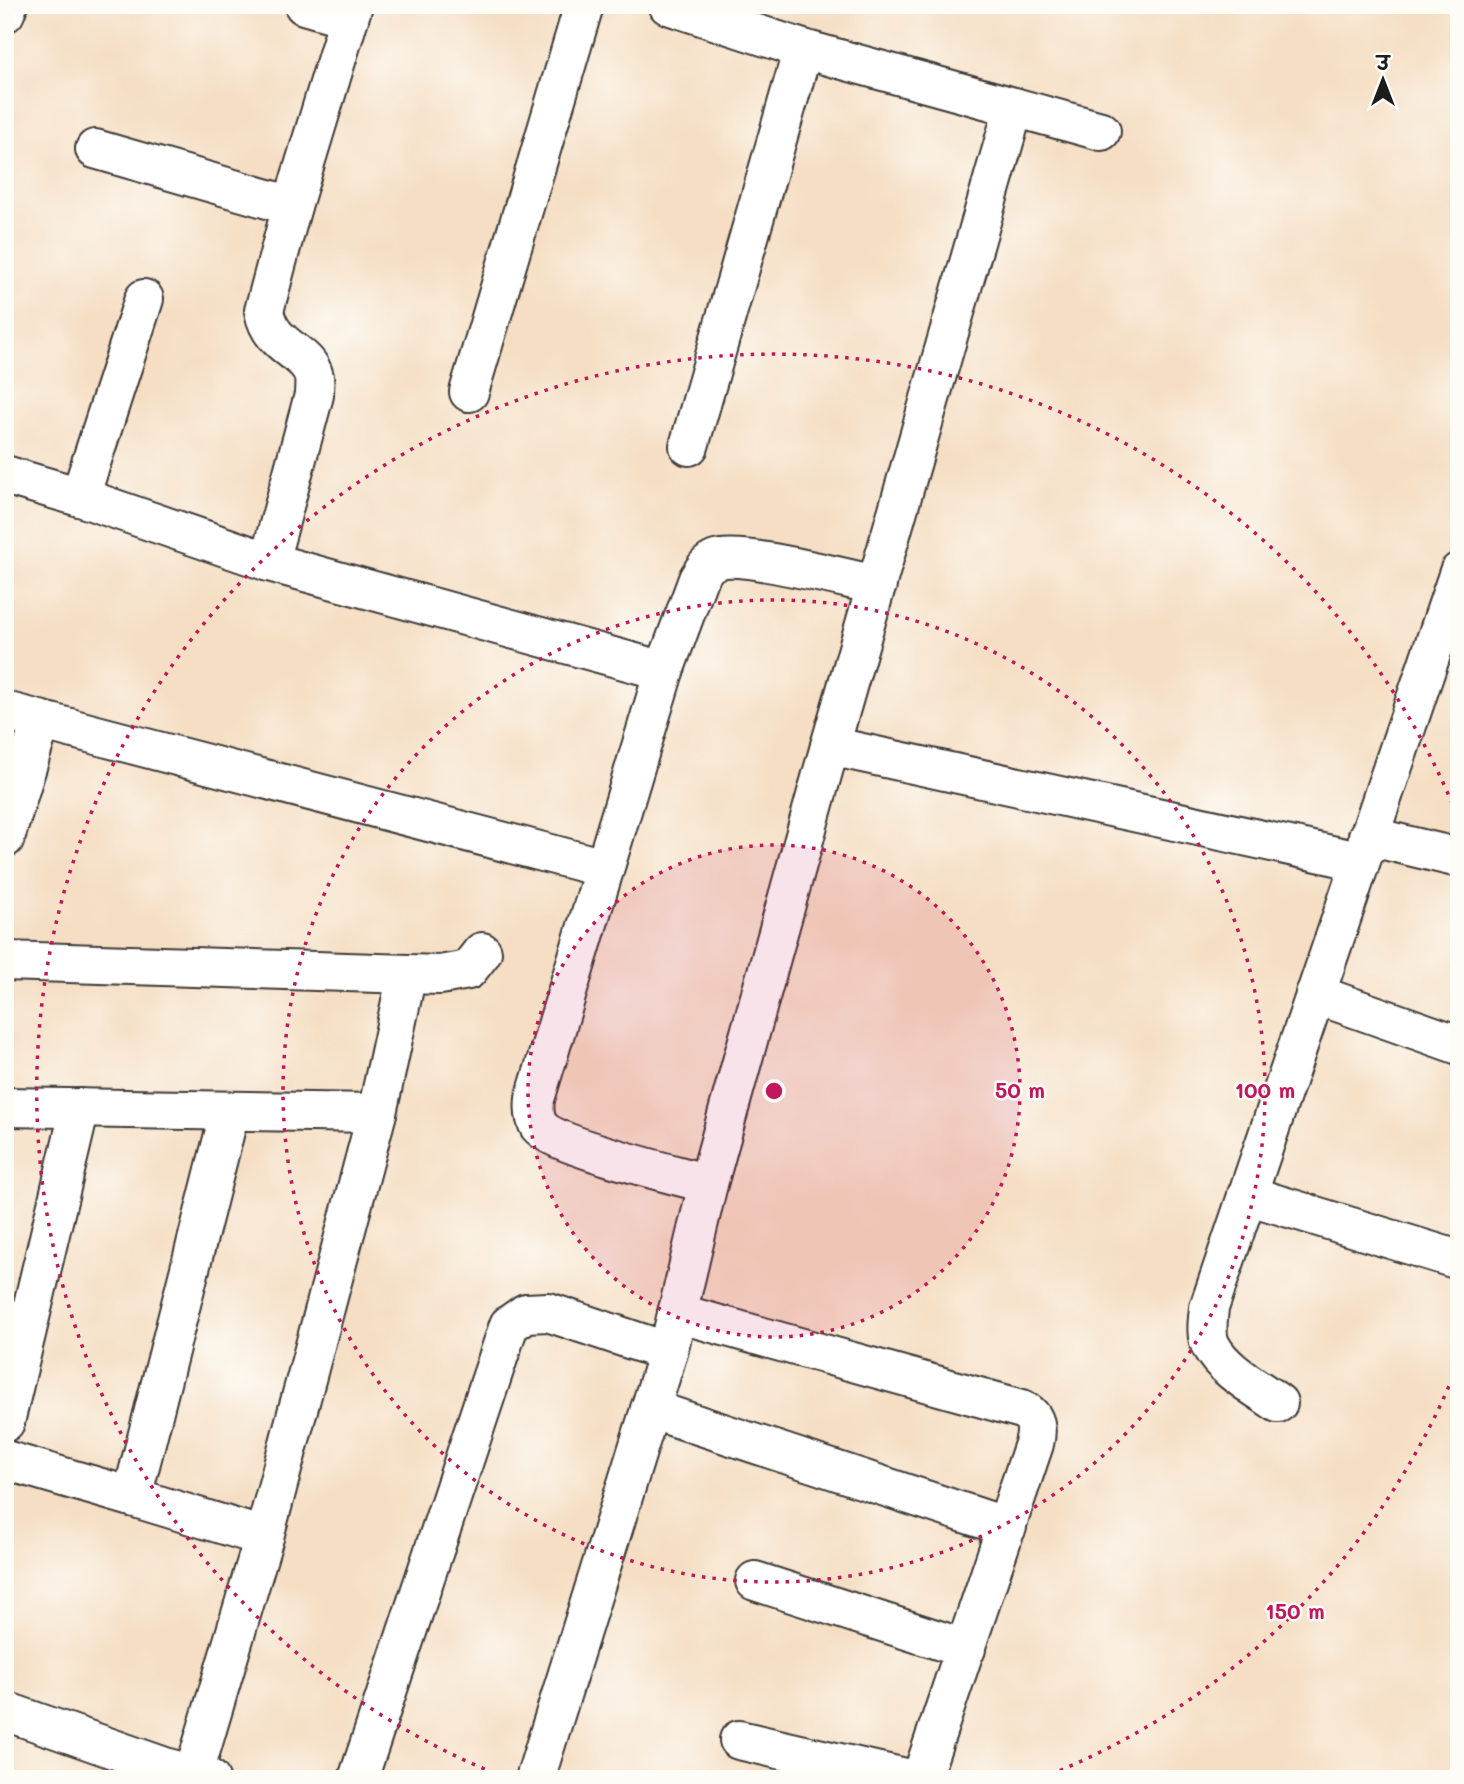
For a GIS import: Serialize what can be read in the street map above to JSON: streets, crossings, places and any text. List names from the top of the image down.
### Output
{
  "north": "top",
  "rings": ["50 m", "100 m", "150 m"]
}
